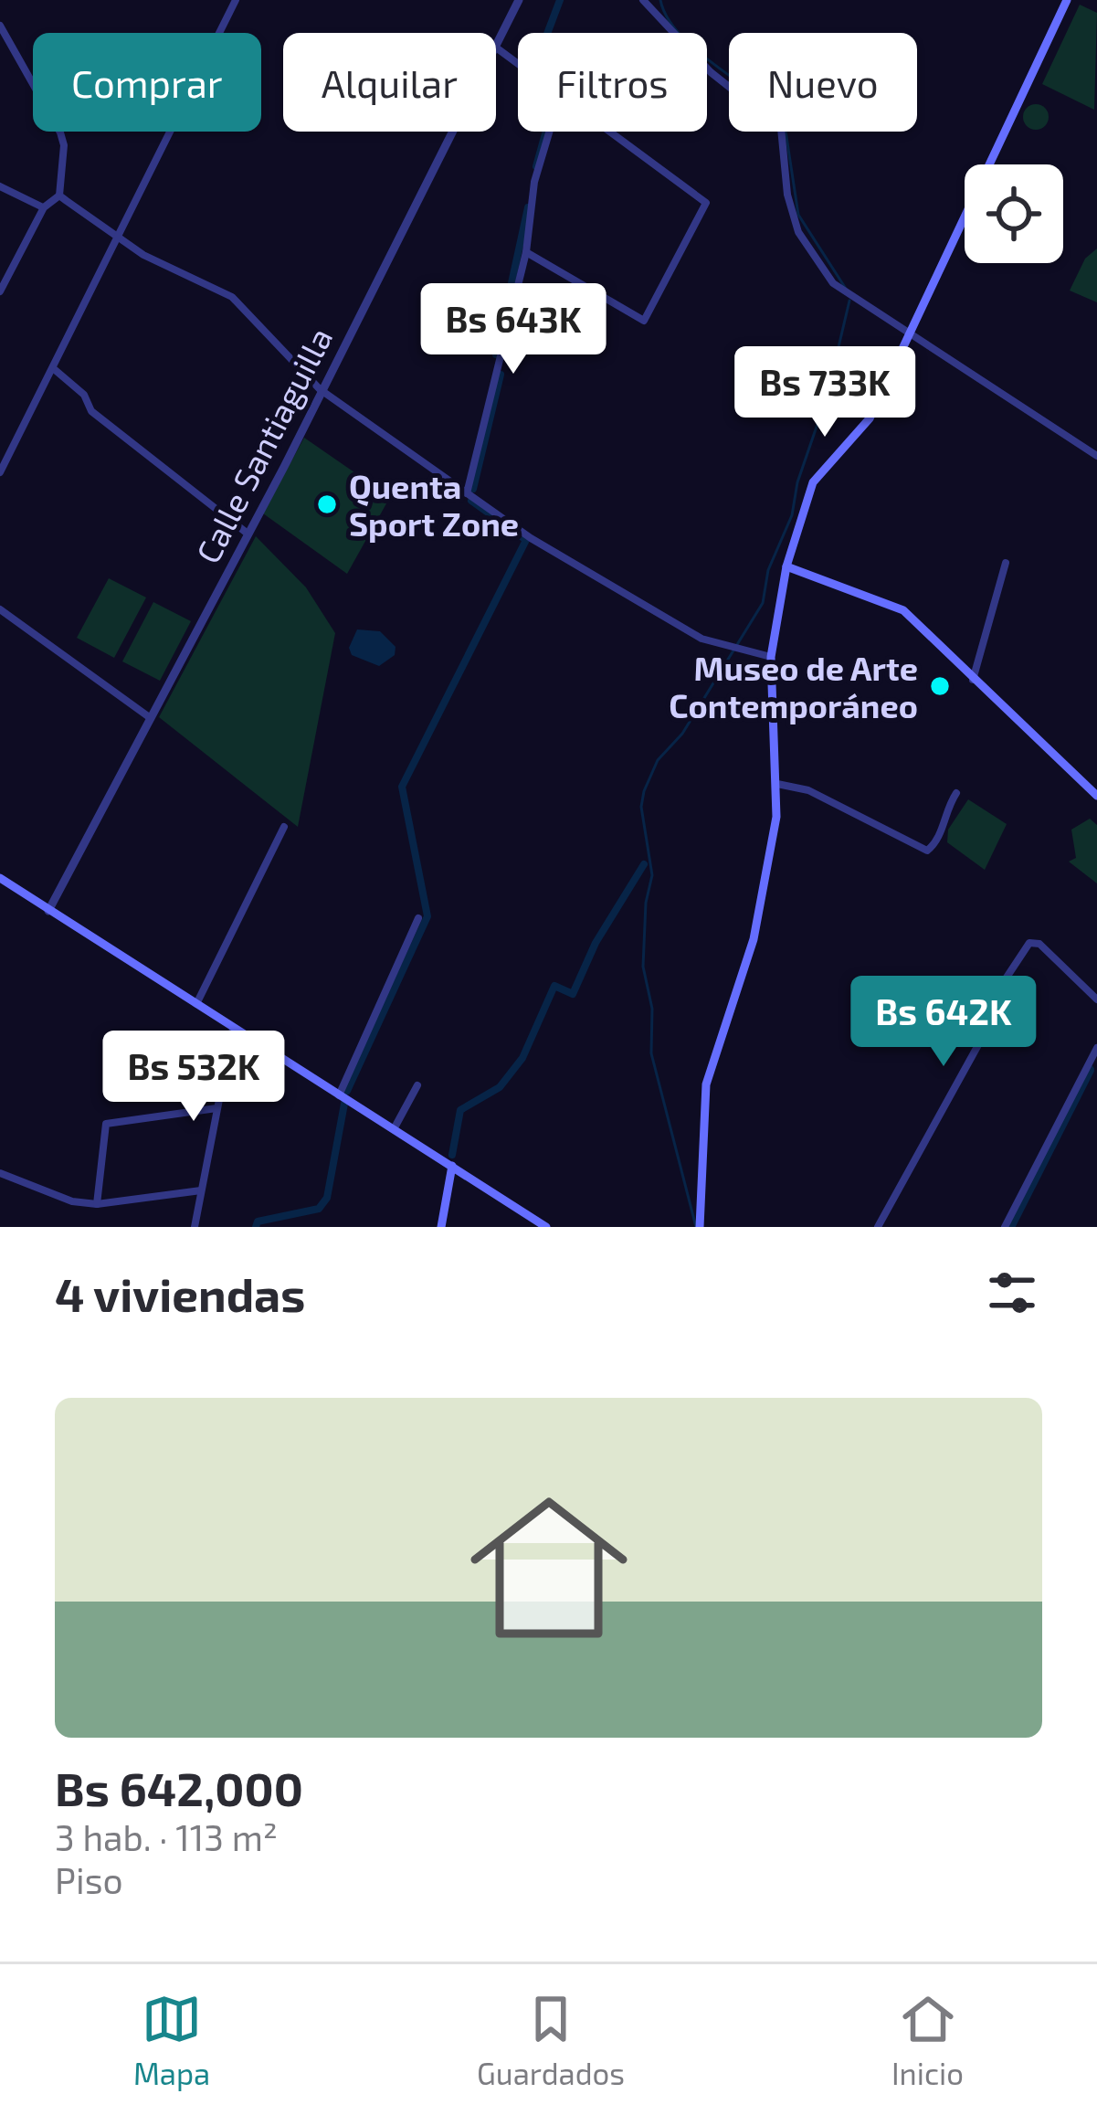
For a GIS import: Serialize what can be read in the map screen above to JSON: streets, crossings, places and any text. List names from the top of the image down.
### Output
{
  "streets": {
    "street": ["Calle Santiaguilla"]
  },
  "places": ["Quenta Sport Zone", "Museo de Arte Contemporáneo"],
  "page": {
    "chip": [
      "Comprar",
      "Alquilar",
      "Filtros",
      "Nuevo"
    ],
    "price": [
      "Bs 643K",
      "Bs 733K",
      "Bs 642K",
      "Bs 532K"
    ],
    "heading": "4 viviendas",
    "list": [
      {
        "name": "Bs 642,000",
        "note": "3 hab. · 113 m² · Piso"
      }
    ],
    "tabs": ["Mapa", "Guardados", "Inicio"]
  }
}
